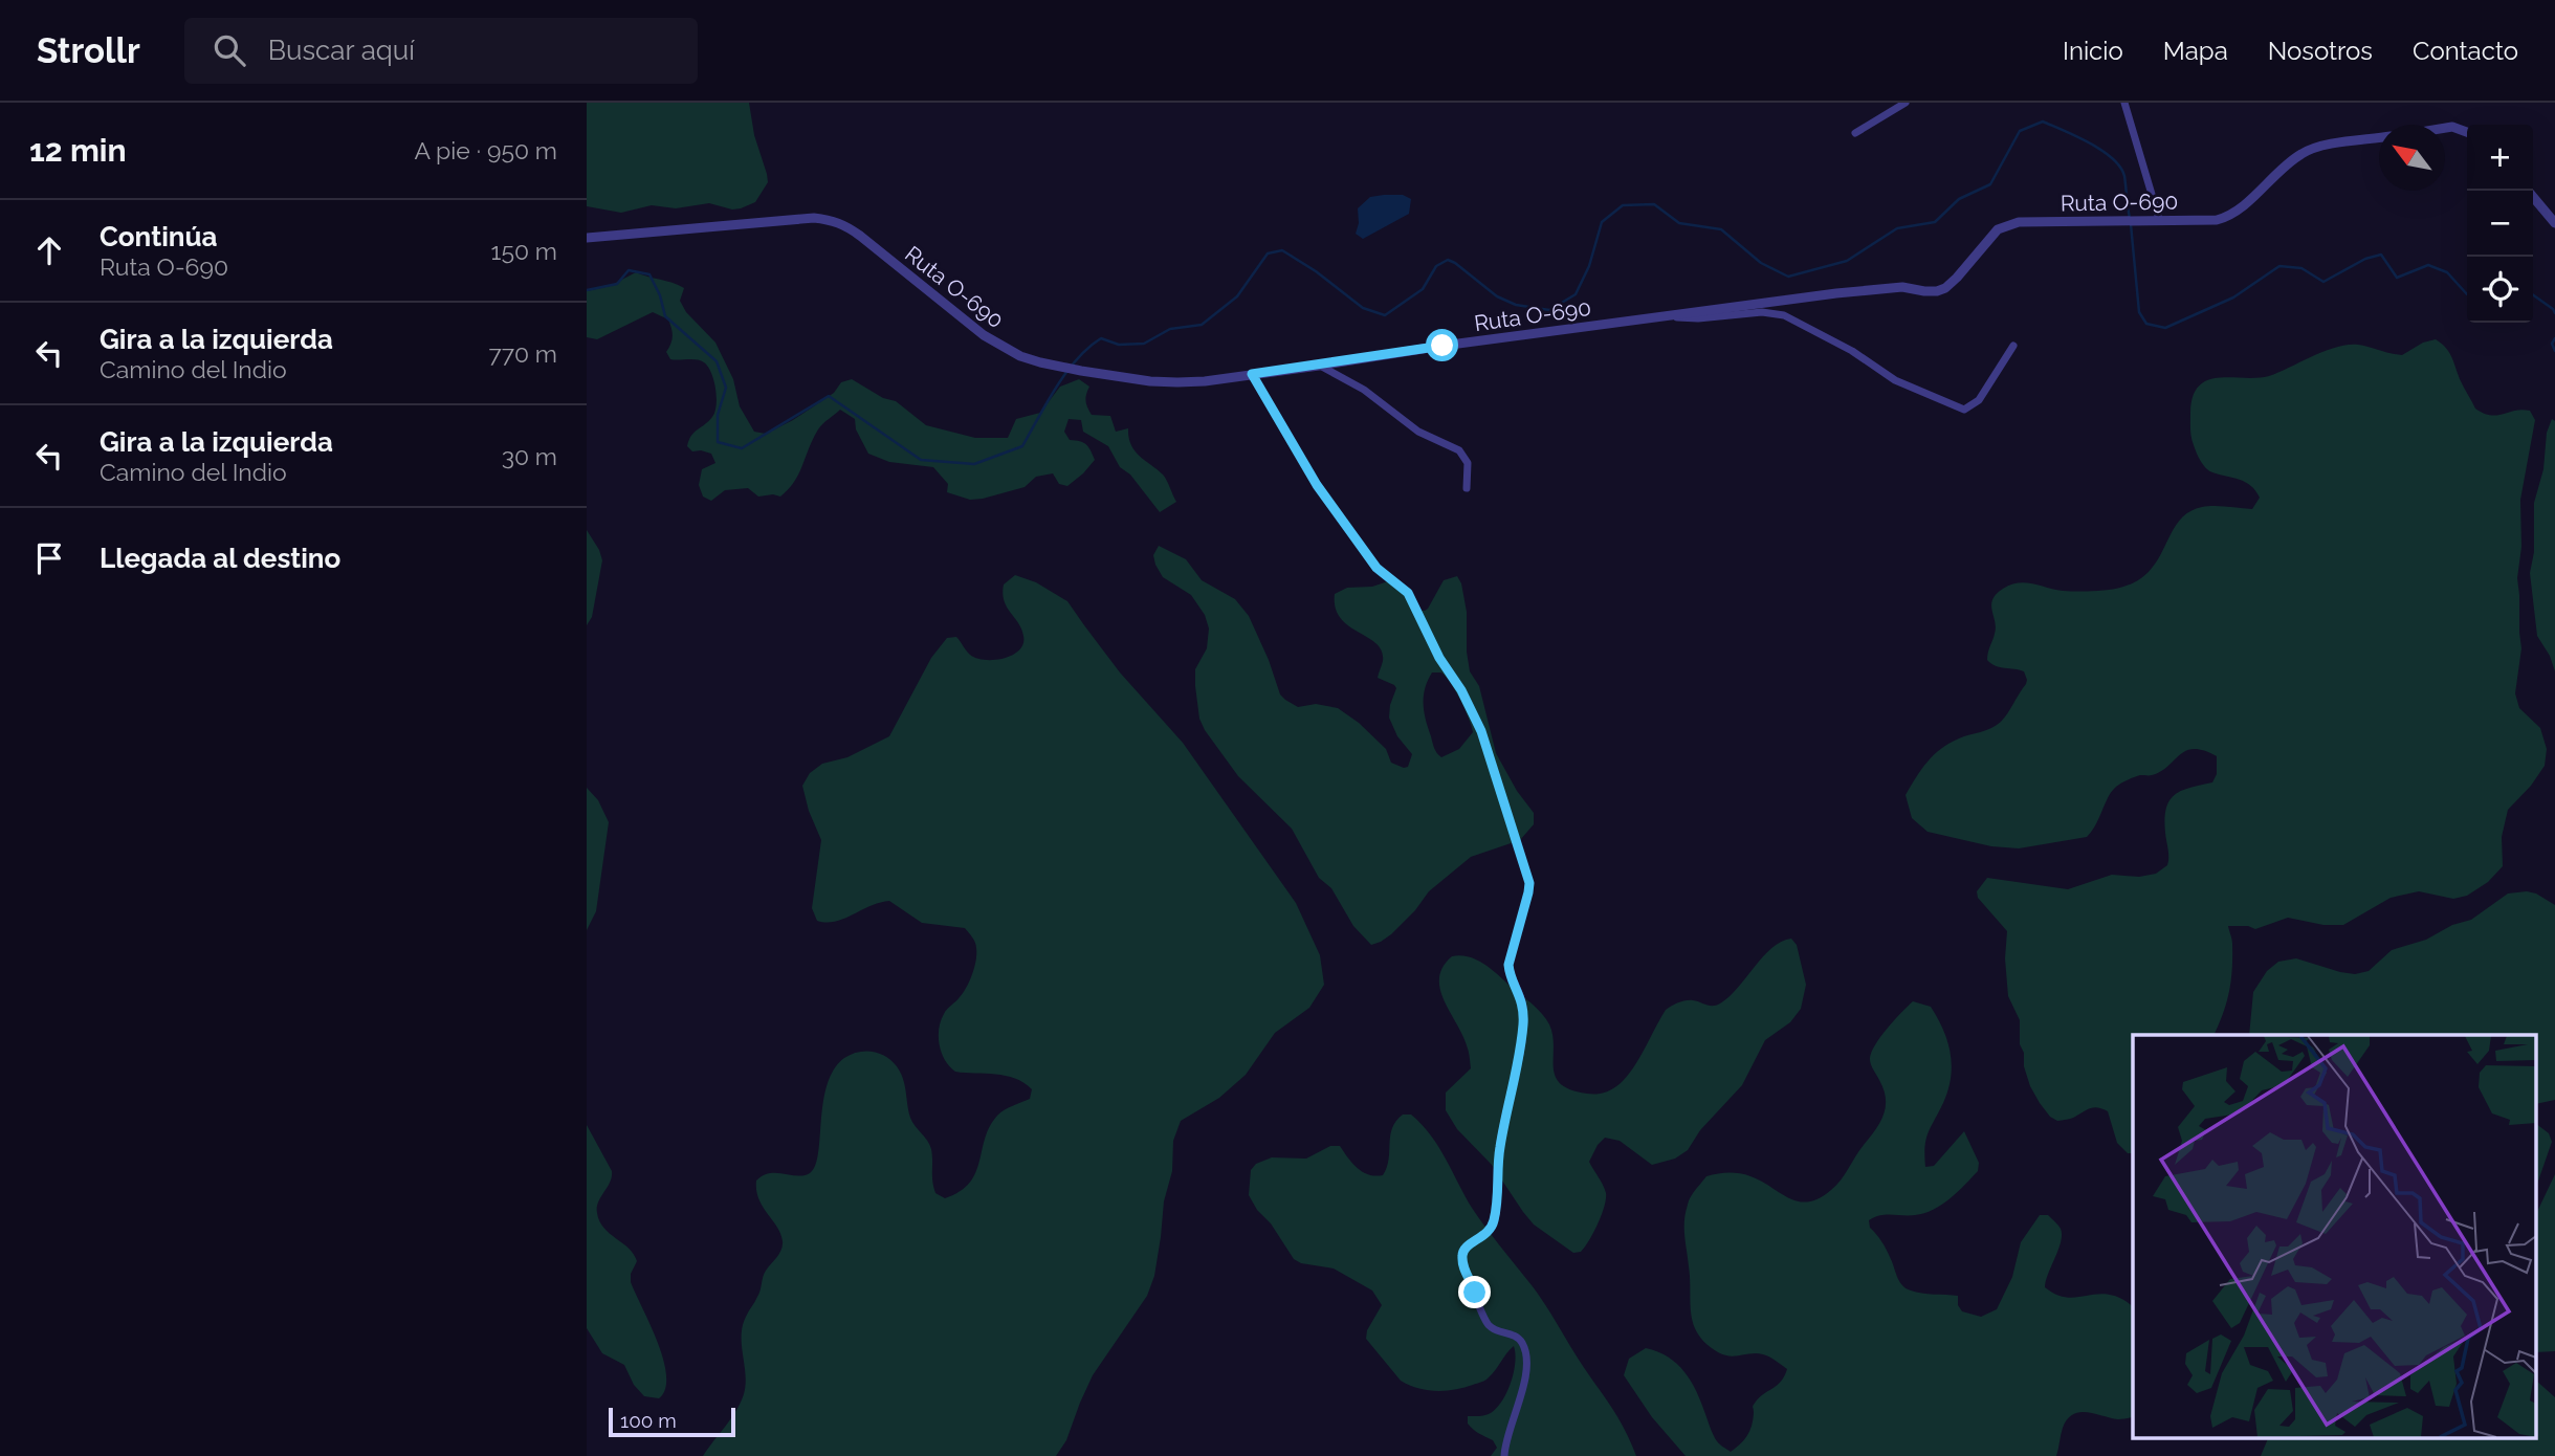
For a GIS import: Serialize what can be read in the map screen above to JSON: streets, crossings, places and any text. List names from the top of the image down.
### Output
{
  "streets": {
    "street": ["Ruta O-690"]
  },
  "scale_bar": "100 m",
  "north": "top left",
  "page": {
    "header": "Strollr",
    "search": "Buscar aquí",
    "nav": [
      "Inicio",
      "Mapa",
      "Nosotros",
      "Contacto"
    ],
    "heading": ["12 min", "A pie · 950 m"],
    "map_buttons": ["+", "−"],
    "list": [
      ["Continúa", "Ruta O-690", "150 m"],
      ["Gira a la izquierda", "Camino del Indio", "770 m"],
      ["Gira a la izquierda", "Camino del Indio", "30 m"],
      "Llegada al destino"
    ],
    "scale": "100 m"
  }
}
